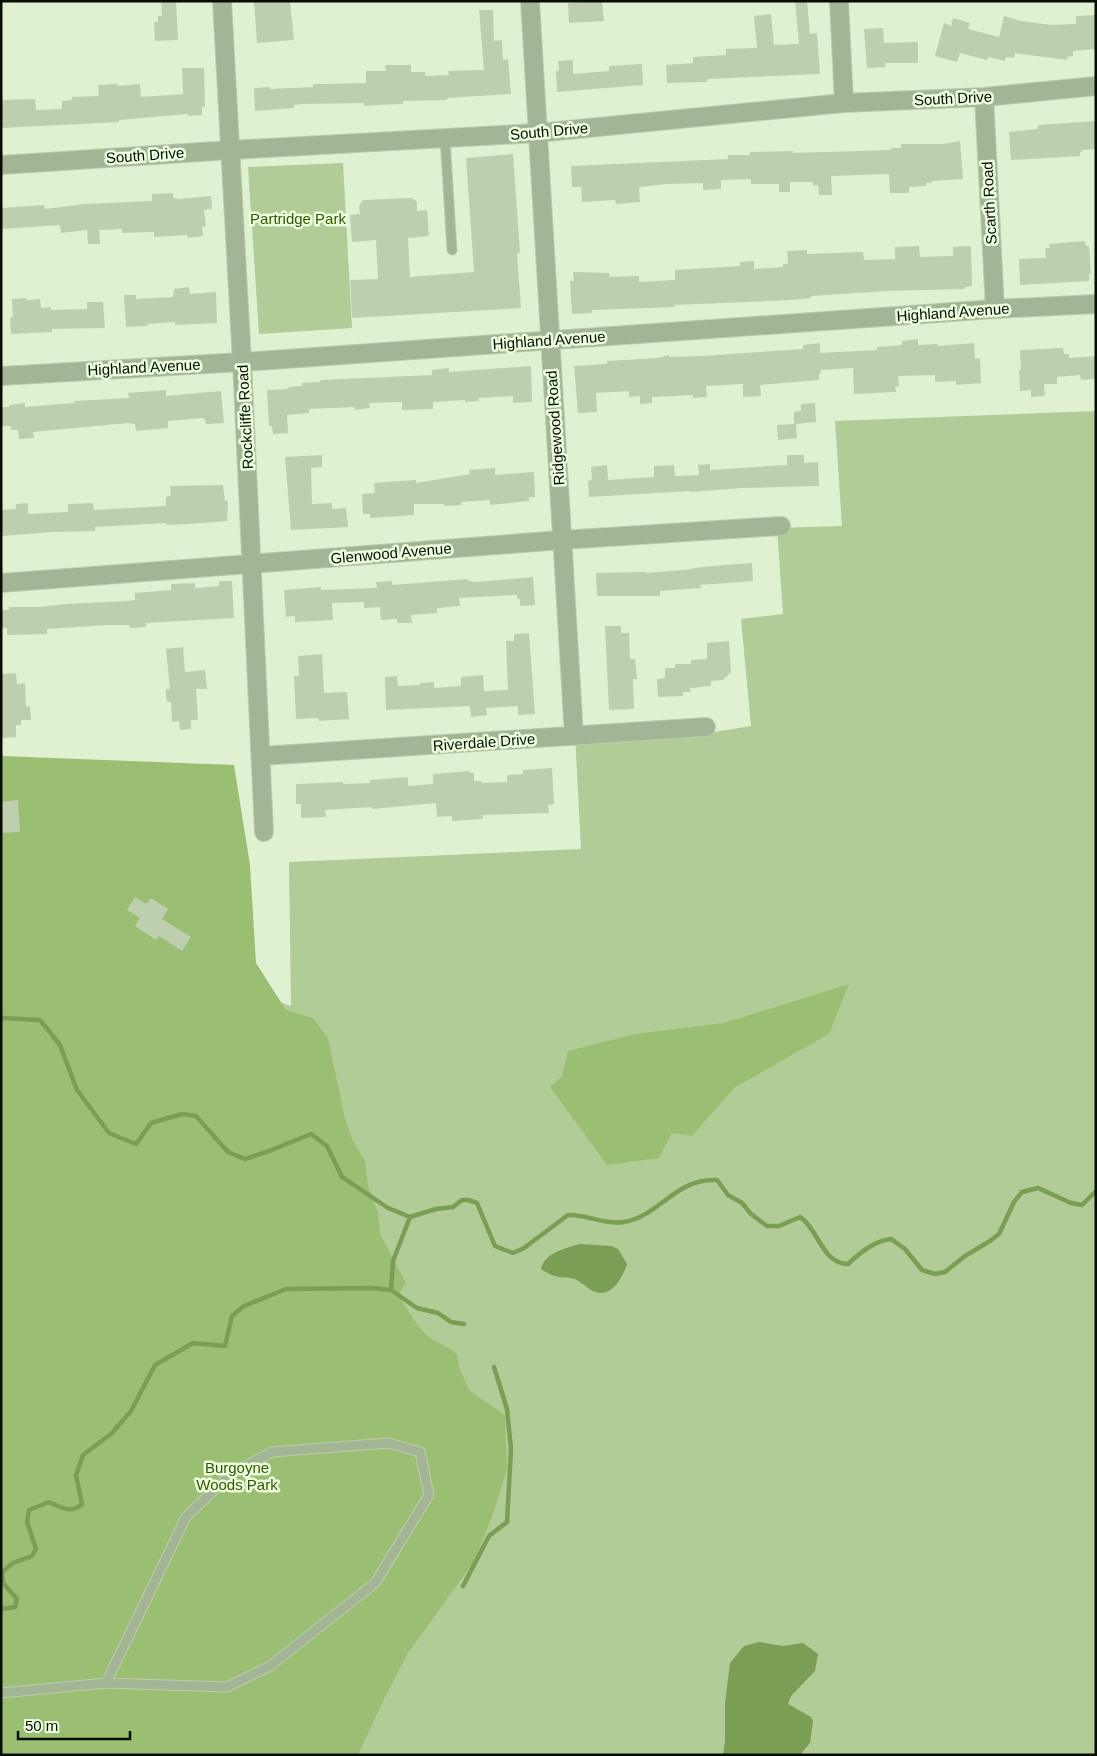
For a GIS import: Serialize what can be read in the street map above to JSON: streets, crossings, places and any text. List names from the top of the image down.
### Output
{
  "streets": {
    "street": [
      "South Drive",
      "Scarth Road",
      "Highland Avenue",
      "Rockcliffe Road",
      "Ridgewood Road",
      "Glenwood Avenue",
      "Riverdale Drive"
    ]
  },
  "crossings": [
    ["South Drive", "Scarth Road"],
    ["South Drive", "Rockcliffe Road"],
    ["South Drive", "Ridgewood Road"],
    ["Scarth Road", "Highland Avenue"],
    ["Highland Avenue", "Rockcliffe Road"],
    ["Highland Avenue", "Ridgewood Road"],
    ["Rockcliffe Road", "Glenwood Avenue"],
    ["Rockcliffe Road", "Riverdale Drive"],
    ["Ridgewood Road", "Glenwood Avenue"],
    ["Ridgewood Road", "Riverdale Drive"]
  ],
  "parks": ["Partridge Park", "Burgoyne Woods Park"],
  "scale_bar": "50 m"
}
